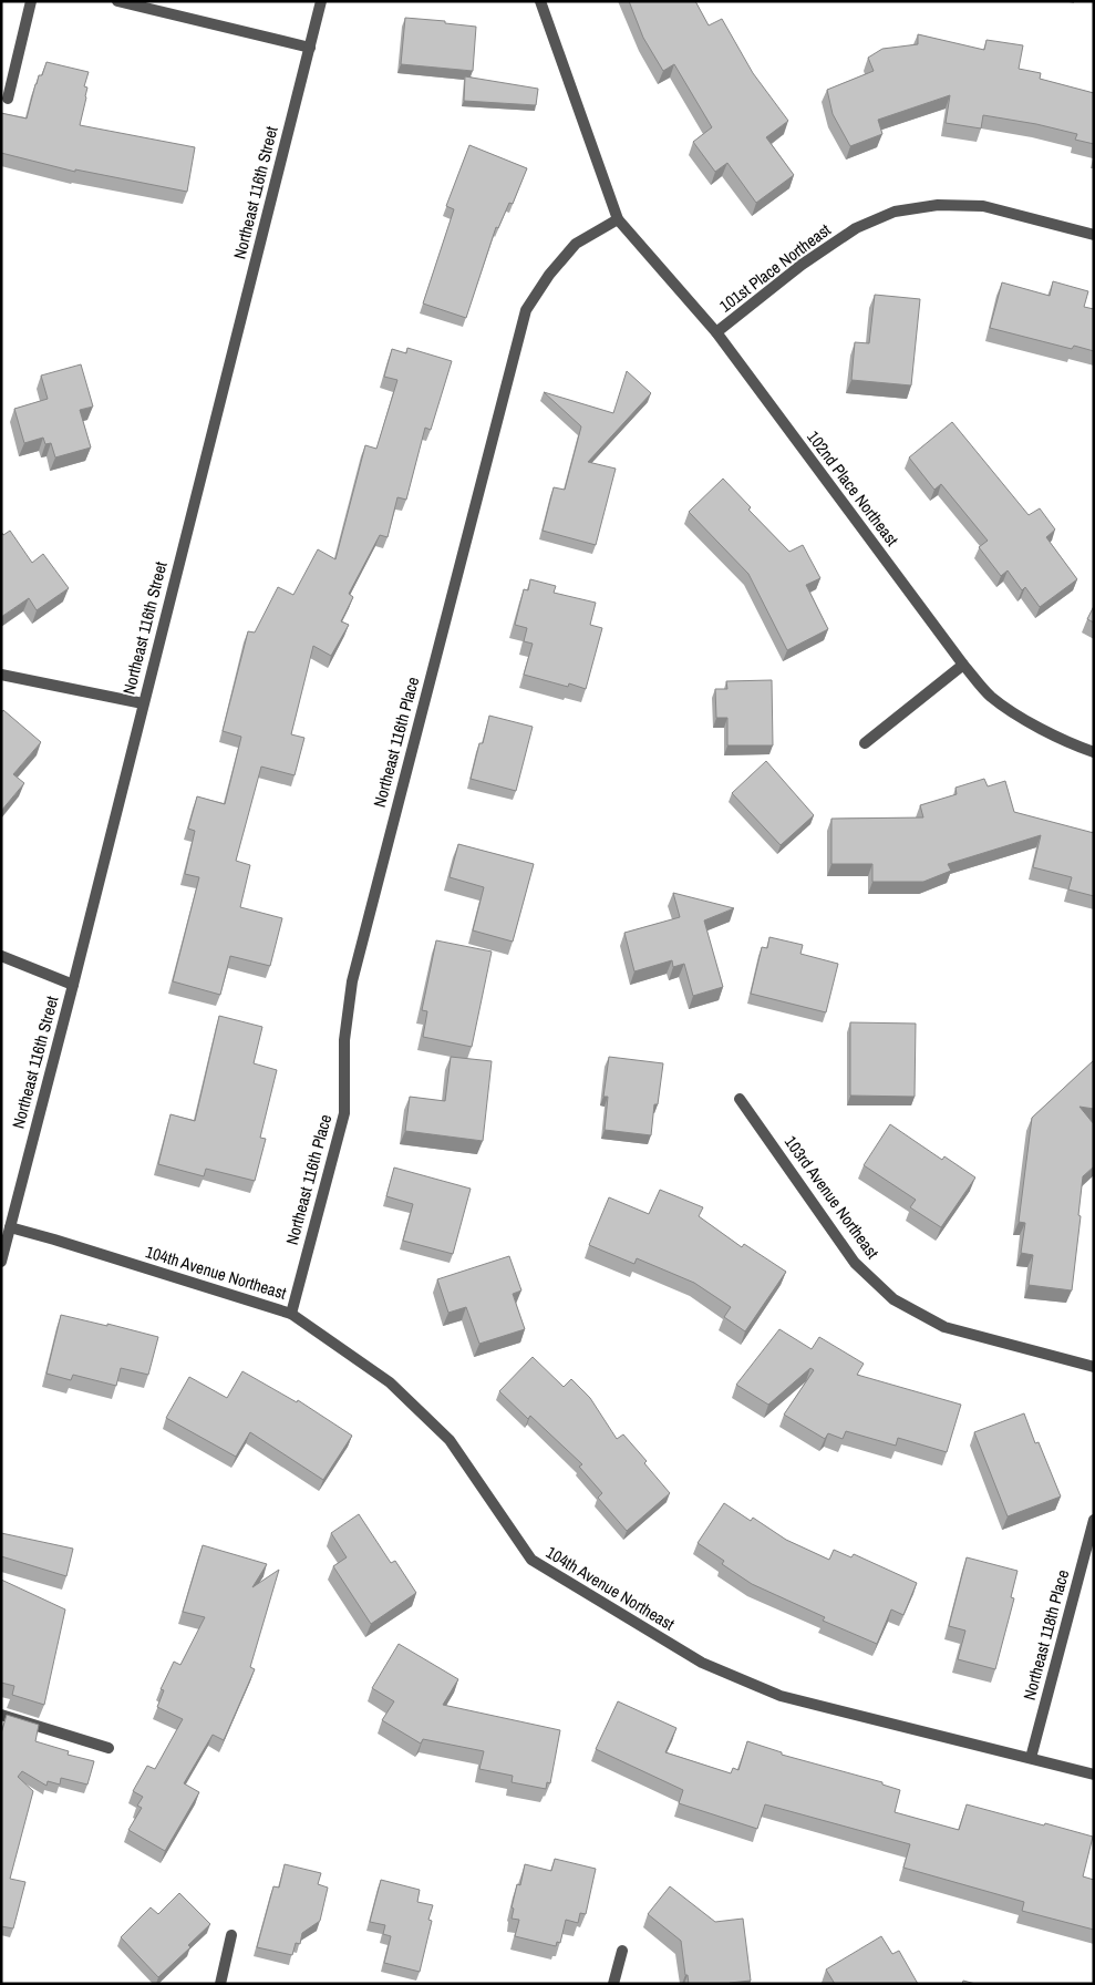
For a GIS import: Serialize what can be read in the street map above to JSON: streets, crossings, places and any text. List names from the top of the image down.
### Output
{
  "streets": {
    "street": [
      "Northeast 116th Street",
      "101st Place Northeast",
      "102nd Place Northeast",
      "Northeast 116th Place",
      "103rd Avenue Northeast",
      "104th Avenue Northeast",
      "Northeast 118th Place"
    ]
  },
  "crossings": [
    ["Northeast 116th Street", "104th Avenue Northeast"],
    ["101st Place Northeast", "102nd Place Northeast"],
    ["101st Place Northeast", "Northeast 116th Place"],
    ["Northeast 116th Place", "104th Avenue Northeast"],
    ["104th Avenue Northeast", "Northeast 118th Place"]
  ]
}
